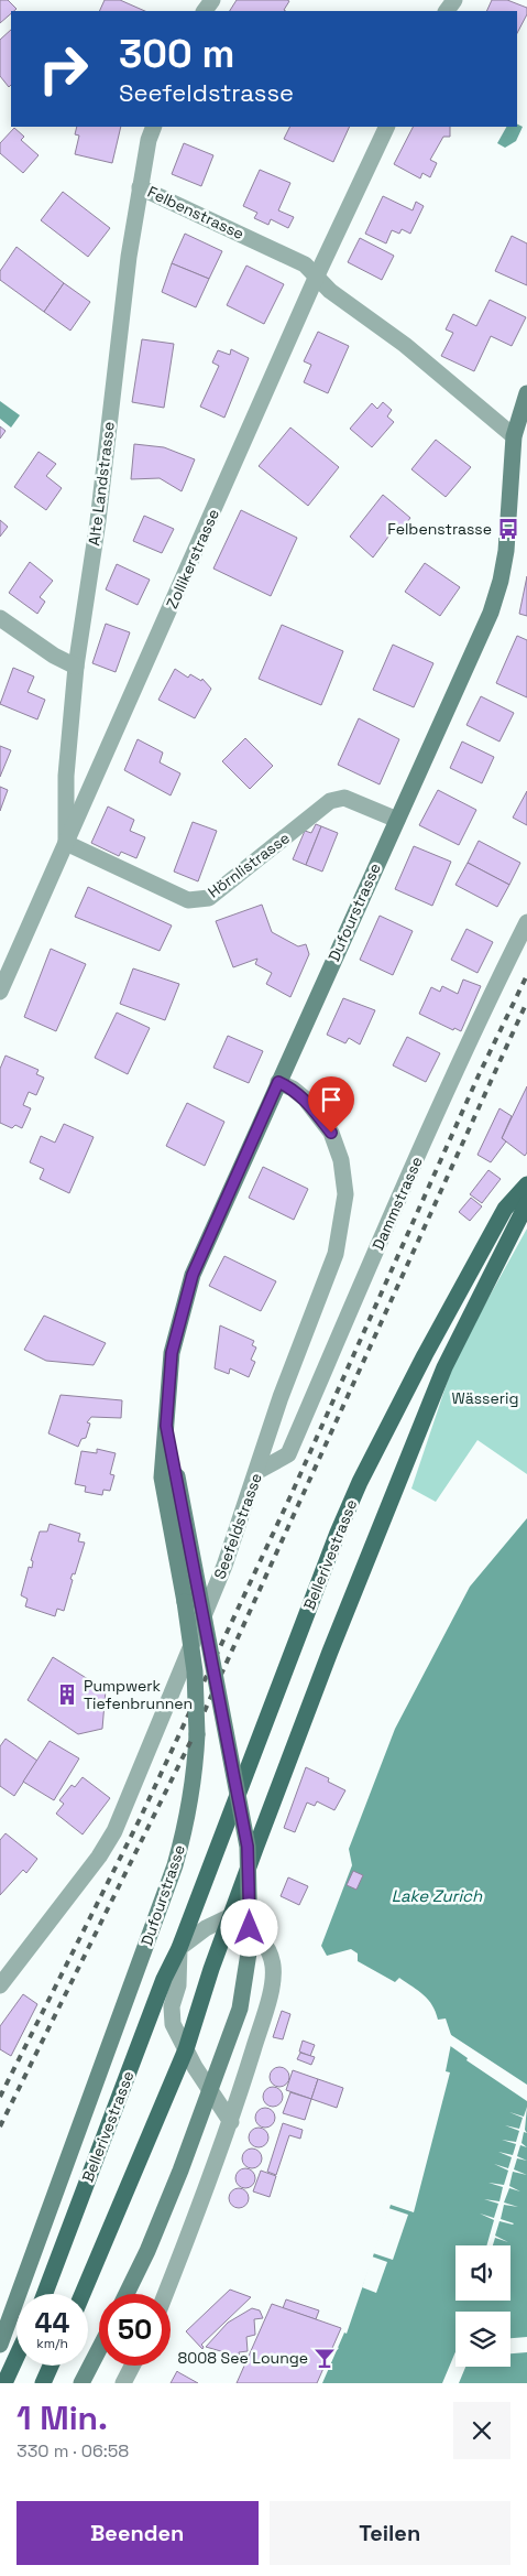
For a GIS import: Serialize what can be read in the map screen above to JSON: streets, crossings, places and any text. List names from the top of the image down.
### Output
{
  "streets": {
    "main road": ["Dufourstrasse", "Bellerivestrasse"],
    "street": [
      "Felbenstrasse",
      "Alte Landstrasse",
      "Zollikerstrasse",
      "Hörnlistrasse",
      "Dammstrasse",
      "Seefeldstrasse"
    ]
  },
  "crossings": [
    ["Felbenstrasse", "Alte Landstrasse"],
    ["Felbenstrasse", "Zollikerstrasse"],
    ["Felbenstrasse", "Dufourstrasse"],
    ["Alte Landstrasse", "Zollikerstrasse"],
    ["Alte Landstrasse", "Hörnlistrasse"],
    ["Zollikerstrasse", "Hörnlistrasse"],
    ["Hörnlistrasse", "Dufourstrasse"],
    ["Dufourstrasse", "Seefeldstrasse"],
    ["Dammstrasse", "Seefeldstrasse"]
  ],
  "water": ["Lake Zurich"],
  "parks": ["Wässerig"],
  "places": {
    "bus stop": ["Felbenstrasse"],
    "building": ["Pumpwerk Tiefenbrunnen"],
    "bar": ["8008 See Lounge"]
  },
  "page": {
    "turn": ["300 m", "Seefeldstrasse"],
    "speed": "44 km/h",
    "limit": "50",
    "heading": ["1 Min.", "330 m · 06:58"],
    "buttons": ["Beenden", "Teilen"]
  }
}
